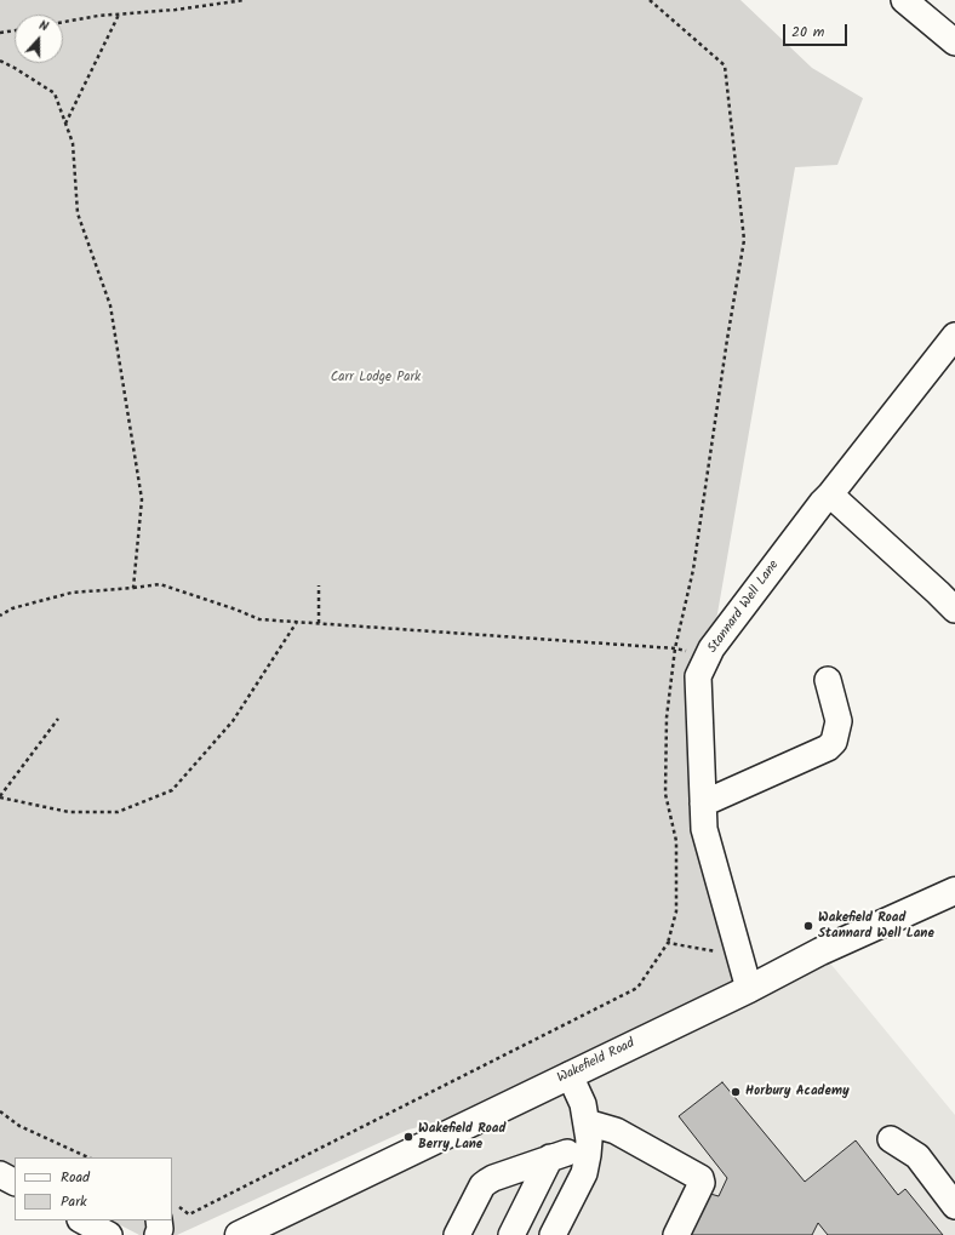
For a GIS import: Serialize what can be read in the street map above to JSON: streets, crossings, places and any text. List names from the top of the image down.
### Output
{
  "streets": {
    "main road": ["Wakefield Road"],
    "street": ["Stannard Well Lane"]
  },
  "crossings": [
    ["Stannard Well Lane", "Wakefield Road"]
  ],
  "parks": ["Carr Lodge Park"],
  "places": ["Wakefield Road Stannard Well Lane", "Horbury Academy", "Wakefield Road Berry Lane"],
  "legend": ["Road", "Park"],
  "scale_bar": "20 m",
  "north": "top"
}
